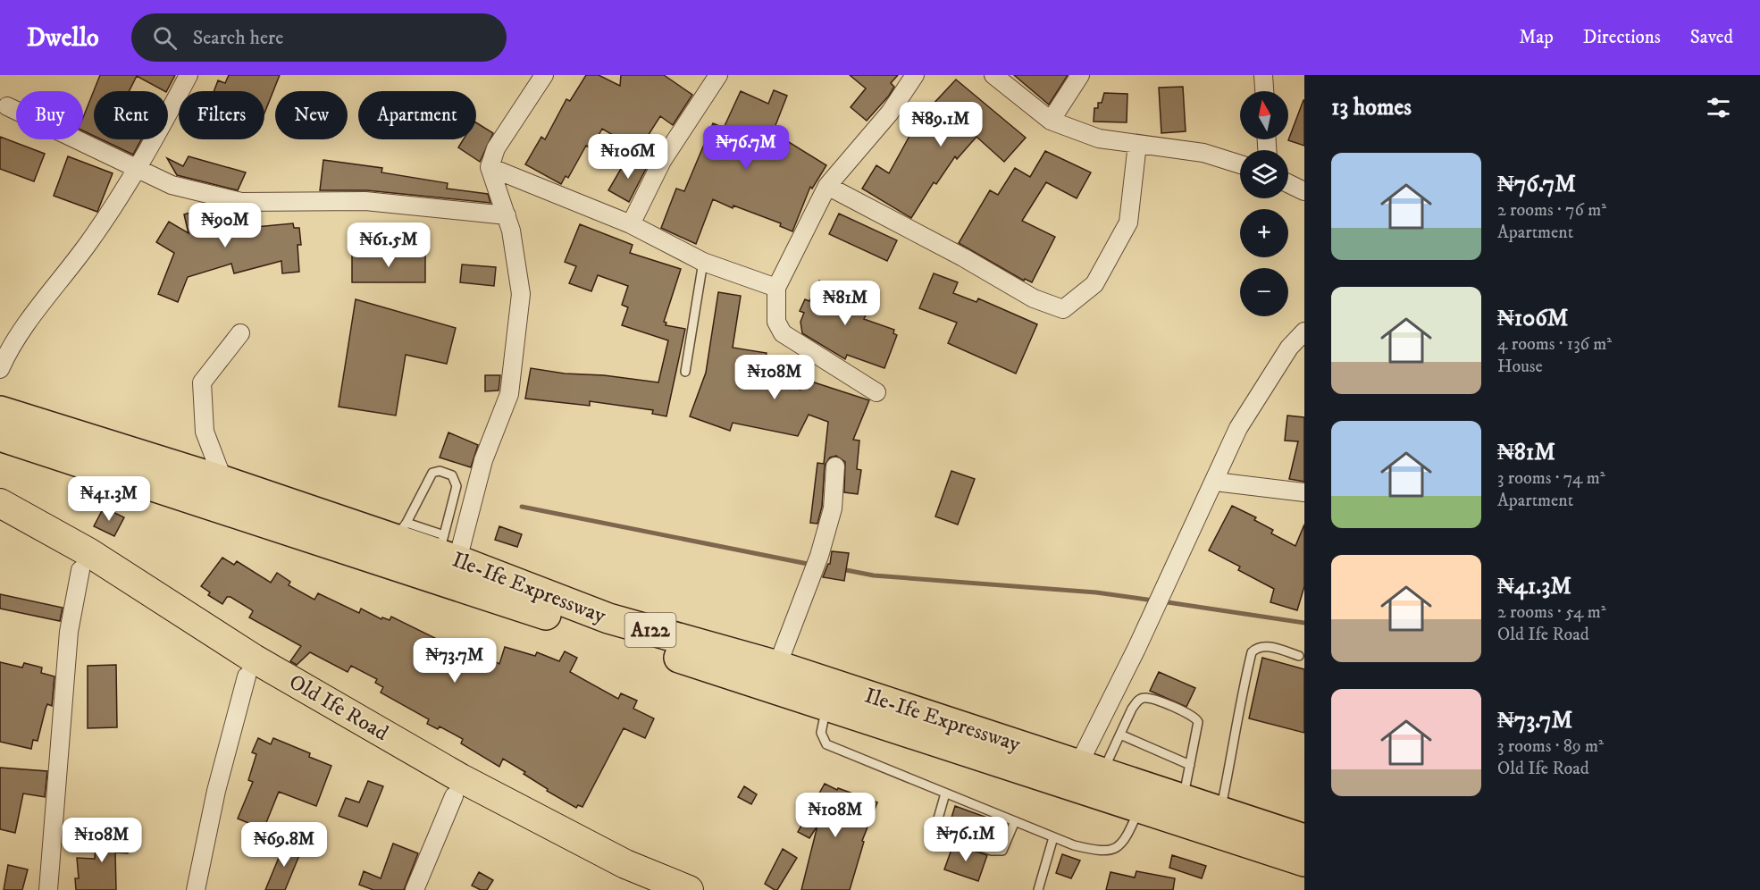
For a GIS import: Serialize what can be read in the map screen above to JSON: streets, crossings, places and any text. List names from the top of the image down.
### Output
{
  "streets": {
    "highway": ["Ile-Ife Expressway", "A122"],
    "main road": ["Old Ife Road"]
  },
  "north": "top",
  "page": {
    "header": "Dwello",
    "search": "Search here",
    "nav": ["Map", "Directions", "Saved"],
    "heading": "13 homes",
    "map_buttons": ["+", "−"],
    "chip": [
      "Buy",
      "Rent",
      "Filters",
      "New",
      "Apartment"
    ],
    "price": [
      "₦89.1M",
      "₦76.7M",
      "₦106M",
      "₦90M",
      "₦61.5M",
      "₦81M",
      "₦108M",
      "₦41.3M",
      "₦73.7M",
      "₦108M",
      "₦76.1M",
      "₦108M",
      "₦69.8M"
    ],
    "list": [
      {
        "name": "₦76.7M",
        "note": "2 rooms · 76 m² · Apartment"
      },
      {
        "name": "₦106M",
        "note": "4 rooms · 136 m² · House"
      },
      {
        "name": "₦81M",
        "note": "3 rooms · 74 m² · Apartment"
      },
      {
        "name": "₦41.3M",
        "note": "2 rooms · 54 m² · Old Ife Road"
      },
      {
        "name": "₦73.7M",
        "note": "3 rooms · 89 m² · Old Ife Road"
      }
    ]
  }
}
